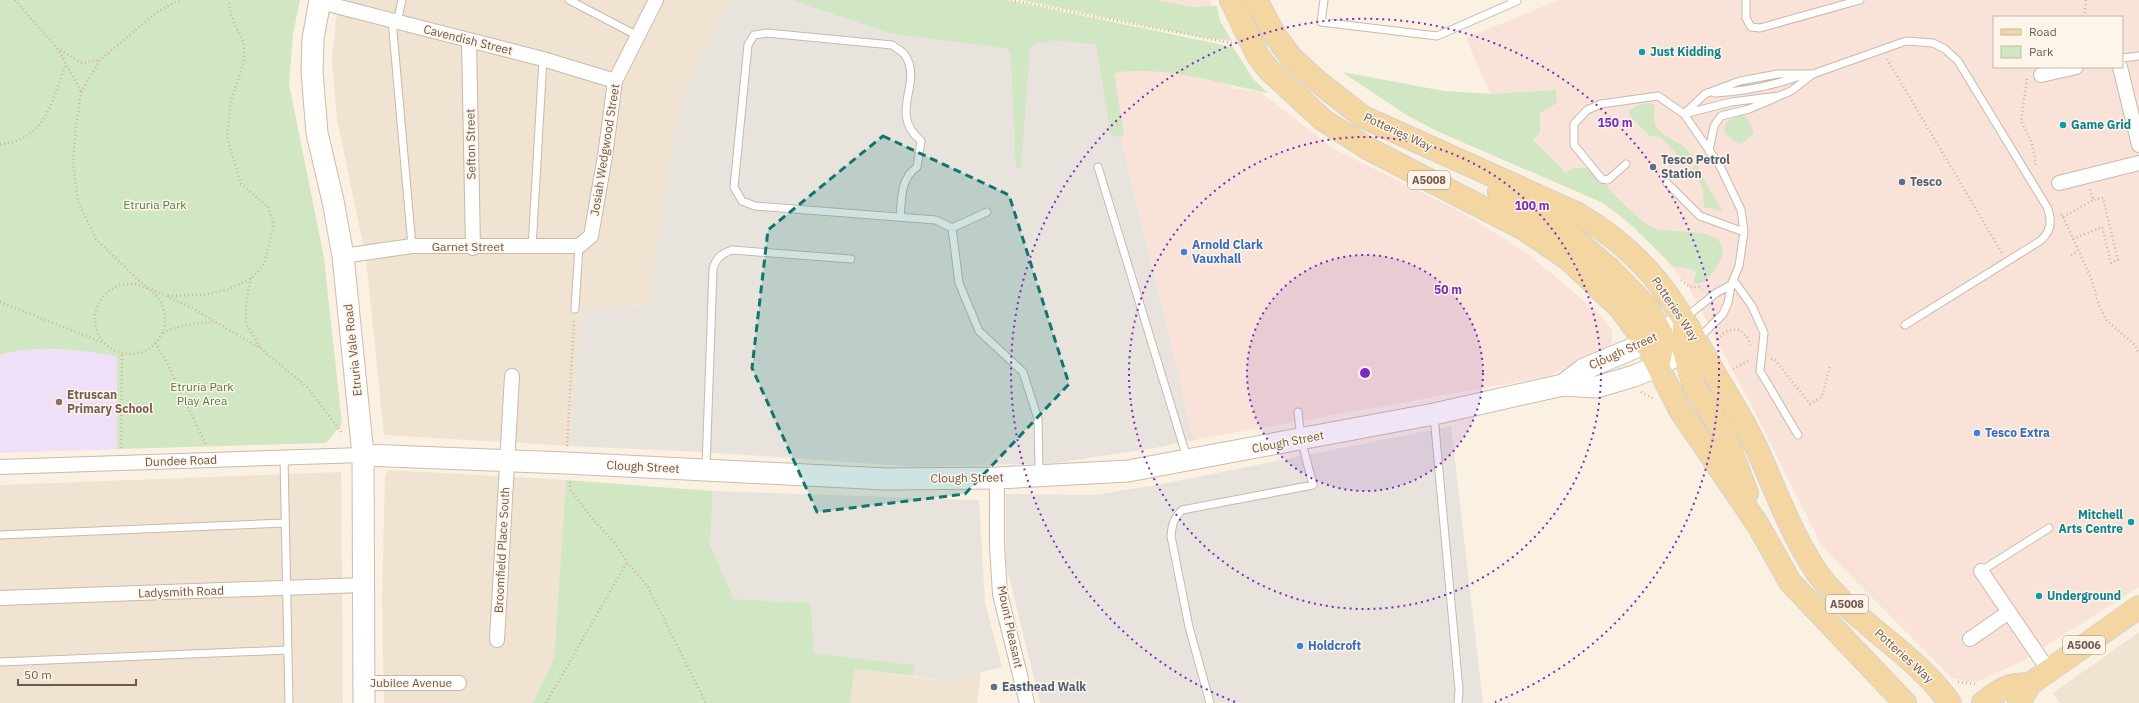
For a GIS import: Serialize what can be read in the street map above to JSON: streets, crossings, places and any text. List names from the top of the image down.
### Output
{
  "streets": {
    "main road": ["Potteries Way", "A5008", "A5006"],
    "street": [
      "Cavendish Street",
      "Sefton Street",
      "Josiah Wedgwood Street",
      "Garnet Street",
      "Etruria Vale Road",
      "Clough Street",
      "Dundee Road",
      "Broomfield Place South",
      "Ladysmith Road",
      "Mount Pleasant",
      "Jubilee Avenue"
    ]
  },
  "crossings": [
    ["Cavendish Street", "Sefton Street"],
    ["Cavendish Street", "Josiah Wedgwood Street"],
    ["Cavendish Street", "Etruria Vale Road"],
    ["Potteries Way", "A5008"],
    ["Potteries Way", "Clough Street"],
    ["Sefton Street", "Garnet Street"],
    ["Josiah Wedgwood Street", "Garnet Street"],
    ["A5008", "Clough Street"],
    ["Garnet Street", "Etruria Vale Road"],
    ["Etruria Vale Road", "Clough Street"],
    ["Etruria Vale Road", "Dundee Road"],
    ["Etruria Vale Road", "Ladysmith Road"],
    ["Etruria Vale Road", "Jubilee Avenue"],
    ["Clough Street", "Dundee Road"],
    ["Clough Street", "Broomfield Place South"],
    ["Clough Street", "Mount Pleasant"]
  ],
  "parks": ["Etruria Park", "Etruria Park Play Area"],
  "places": [
    "Just Kidding",
    "Game Grid",
    "Tesco Petrol Station",
    "Tesco",
    "Arnold Clark Vauxhall",
    "Etruscan Primary School",
    "Tesco Extra",
    "Mitchell Arts Centre",
    "Underground",
    "Holdcroft",
    "Easthead Walk"
  ],
  "legend": ["Road", "Park"],
  "scale_bar": "50 m",
  "rings": ["150 m", "100 m", "50 m"]
}
